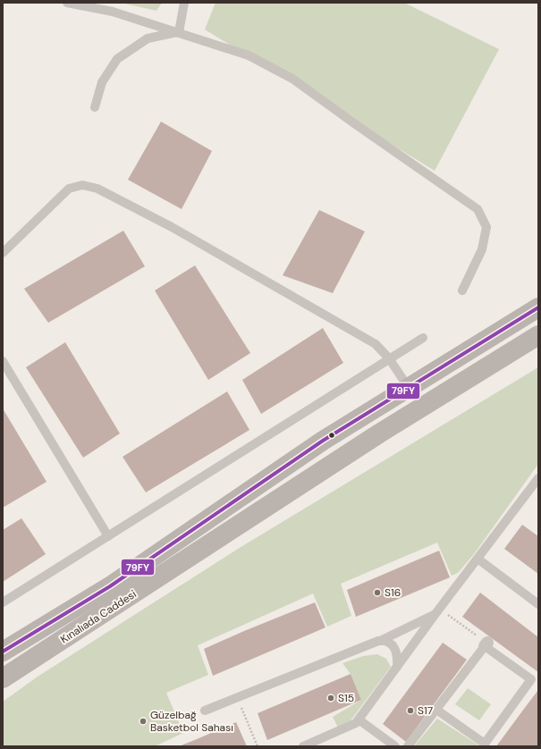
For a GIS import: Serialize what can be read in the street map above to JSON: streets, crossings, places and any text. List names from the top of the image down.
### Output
{
  "streets": {
    "main road": ["Kınalıada Caddesi"]
  },
  "places": [
    "S16",
    "S15",
    "S17",
    "Güzelbağ Basketbol Sahası"
  ],
  "lines": ["transit line 79FY"]
}
